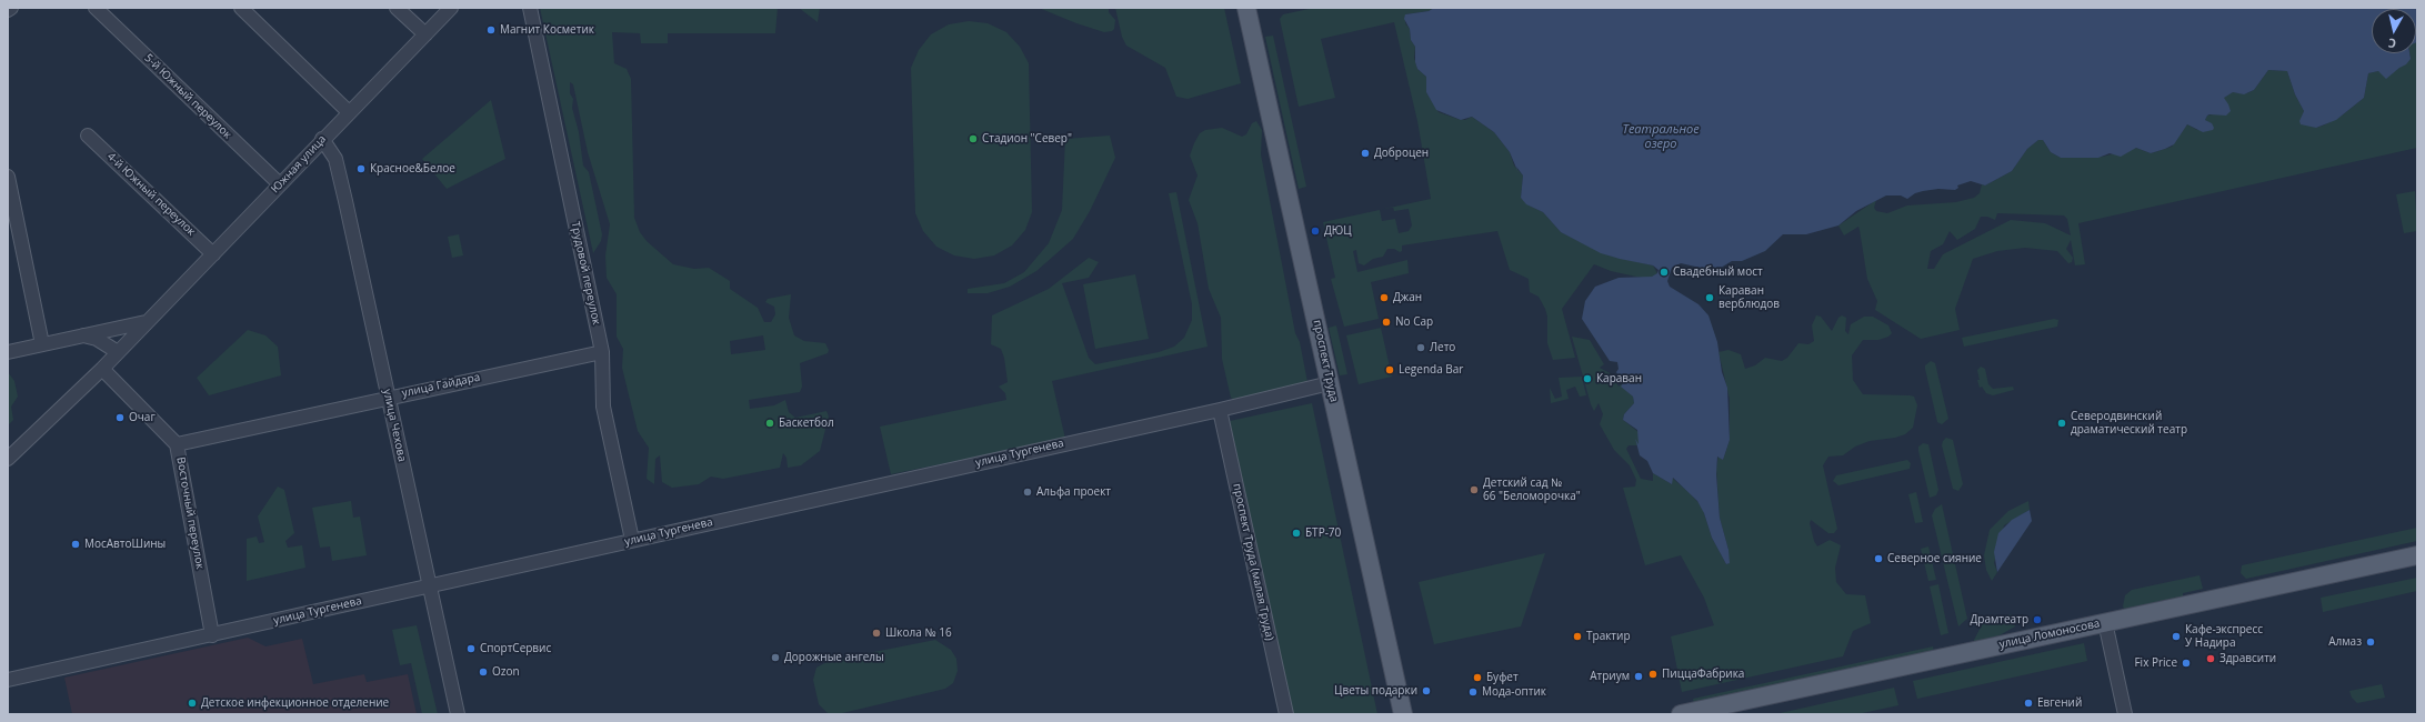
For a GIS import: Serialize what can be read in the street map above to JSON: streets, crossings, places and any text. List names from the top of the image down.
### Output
{
  "streets": {
    "main road": ["проспект Труда", "улица Ломоносова"],
    "street": [
      "5-й Южный переулок",
      "Южная улица",
      "4-й Южный переулок",
      "Трудовой переулок",
      "улица Гайдара",
      "улица Чехова",
      "улица Тургенева",
      "Восточный переулок",
      "проспект Труда (малая Труда)"
    ]
  },
  "crossings": [
    ["5-й Южный переулок", "Южная улица"],
    ["Южная улица", "4-й Южный переулок"],
    ["Южная улица", "улица Чехова"],
    ["Южная улица", "Восточный переулок"],
    ["Трудовой переулок", "улица Гайдара"],
    ["Трудовой переулок", "улица Тургенева"],
    ["проспект Труда", "улица Тургенева"],
    ["улица Гайдара", "улица Чехова"],
    ["улица Гайдара", "Восточный переулок"],
    ["улица Чехова", "улица Тургенева"],
    ["улица Тургенева", "Восточный переулок"],
    ["улица Тургенева", "проспект Труда (малая Труда)"]
  ],
  "water": ["Театральное озеро"],
  "places": [
    "Магнит Косметик",
    "Стадион \"Север\"",
    "Доброцен",
    "Красное&Белое",
    "ДЮЦ",
    "Свадебный мост",
    "Джан",
    "Караван верблюдов",
    "No Cap",
    "Лето",
    "Legenda Bar",
    "Караван",
    "Очаг",
    "Баскетбол",
    "Северодвинский драматический театр",
    "Детский сад № 66 \"Беломорочка\"",
    "Альфа проект",
    "БТР-70",
    "МосАвтоШины",
    "Северное сияние",
    "Драмтеатр",
    "Школа № 16",
    "Трактир",
    "Кафе-экспресс У Надира",
    "Алмаз",
    "СпортСервис",
    "Дорожные ангелы",
    "Здравсити",
    "Fix Price",
    "Ozon",
    "ПиццаФабрика",
    "Атриум",
    "Буфет",
    "Цветы подарки",
    "Мода-оптик",
    "Детское инфекционное отделение",
    "Евгений"
  ],
  "north": "bottom"
}
